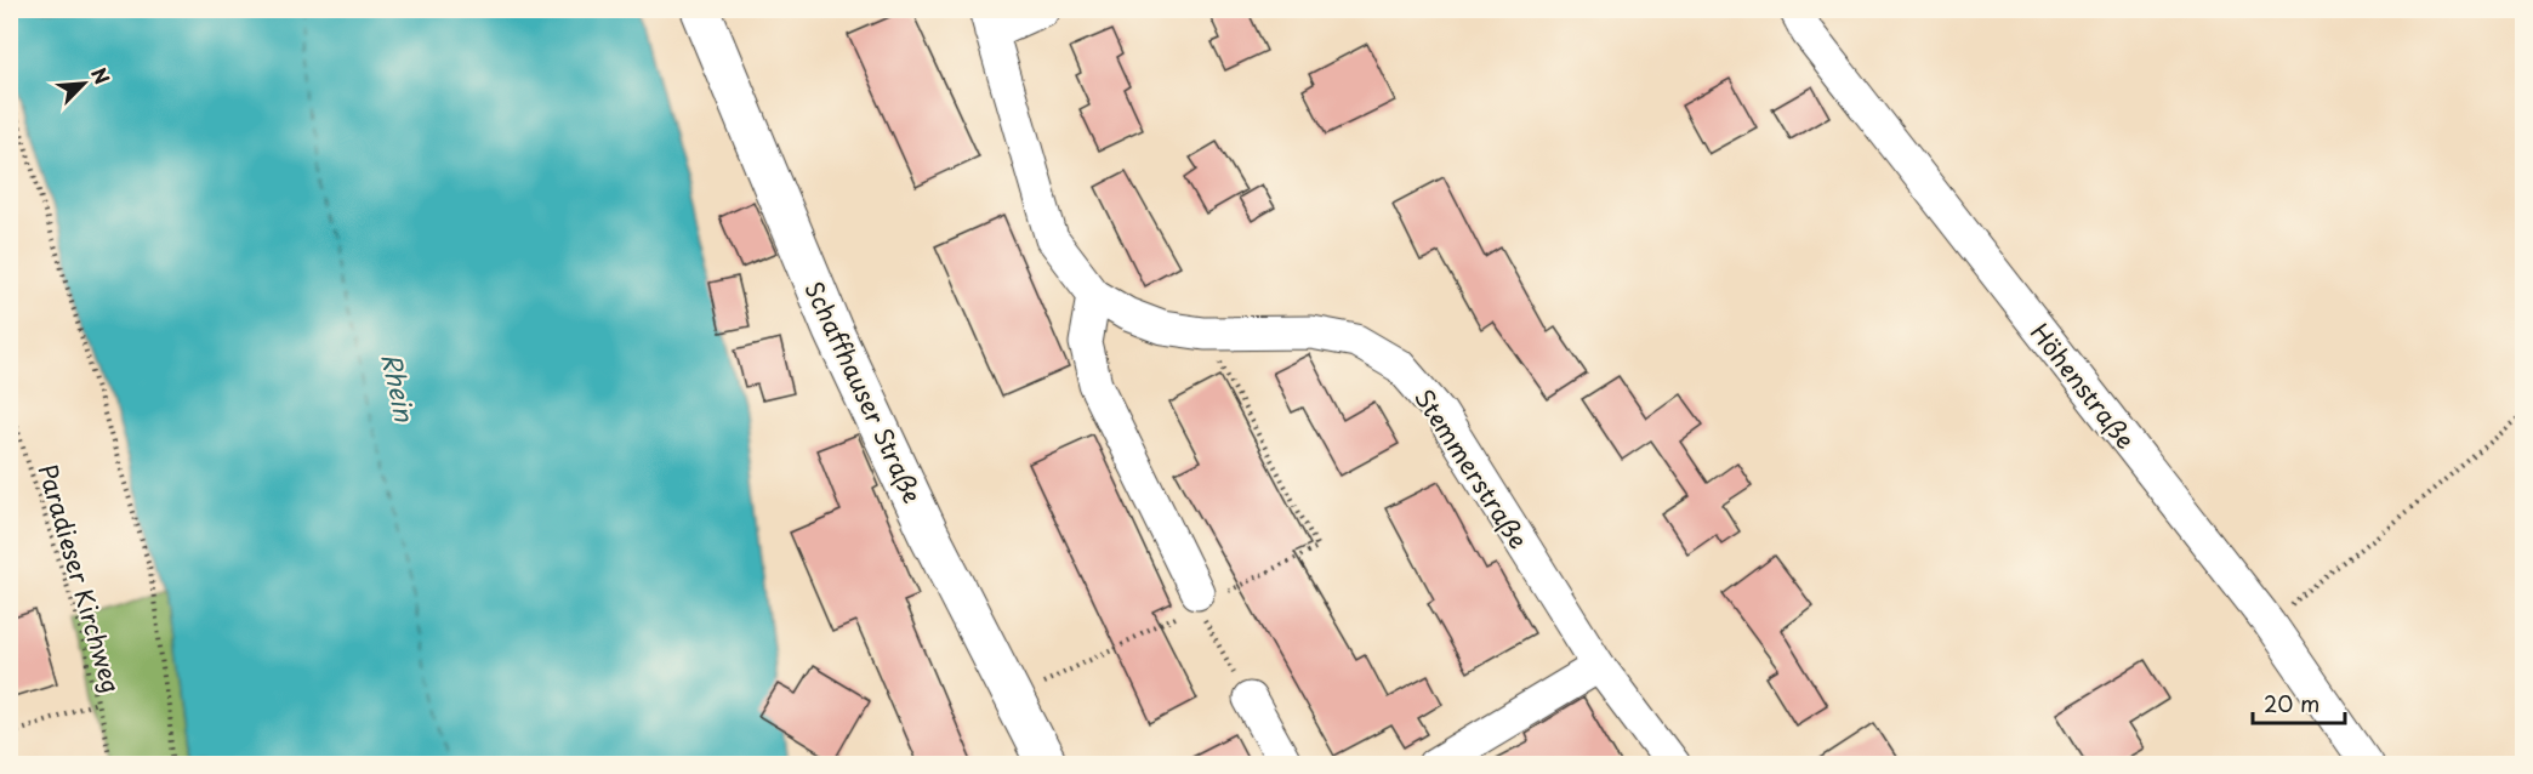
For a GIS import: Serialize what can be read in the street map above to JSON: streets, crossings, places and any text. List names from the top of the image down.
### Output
{
  "streets": {
    "main road": ["Schaffhauser Straße"],
    "street": ["Höhenstraße", "Stemmerstraße"],
    "path": ["Paradieser Kirchweg"]
  },
  "water": ["Rhein"],
  "scale_bar": "20 m",
  "north": "top right"
}
